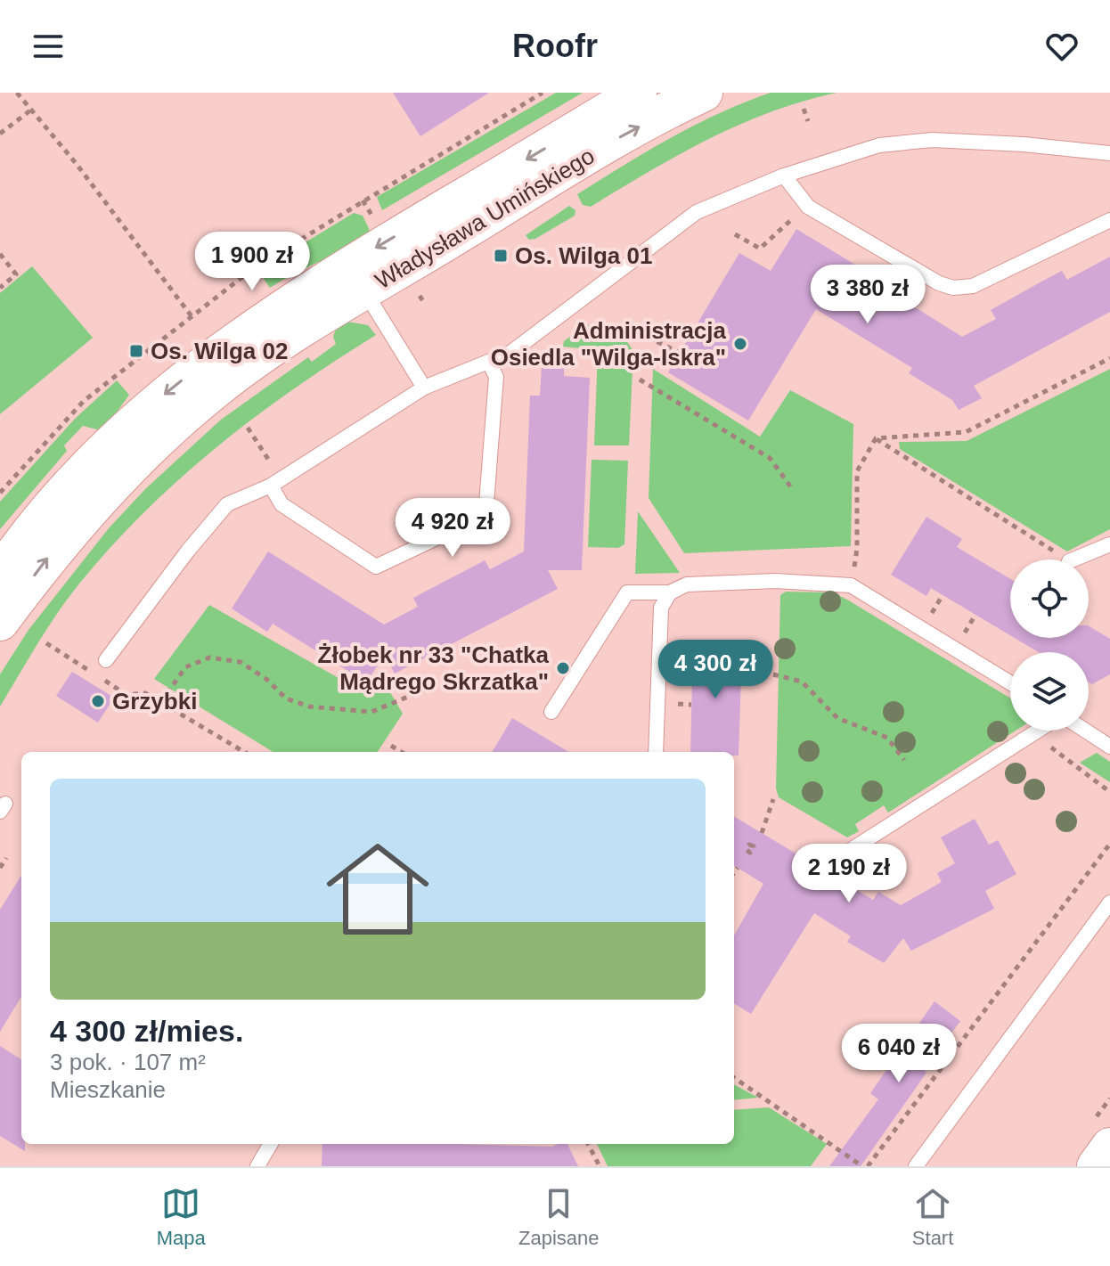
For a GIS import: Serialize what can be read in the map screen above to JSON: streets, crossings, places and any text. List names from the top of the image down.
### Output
{
  "streets": {
    "street": ["Władysława Umińskiego"]
  },
  "places": {
    "transit": ["Os. Wilga 01", "Os. Wilga 02"],
    "other": ["Administracja Osiedla \"Wilga-Iskra\"", "Żłobek nr 33 \"Chatka Mądrego Skrzatka\"", "Grzybki"]
  },
  "page": {
    "header": "Roofr",
    "price": [
      "1 900 zł",
      "3 380 zł",
      "4 920 zł",
      "4 300 zł",
      "2 190 zł",
      "6 040 zł"
    ],
    "list": [
      {
        "name": "4 300 zł/mies.",
        "note": "3 pok. · 107 m² · Mieszkanie"
      }
    ],
    "tabs": ["Mapa", "Zapisane", "Start"]
  }
}
